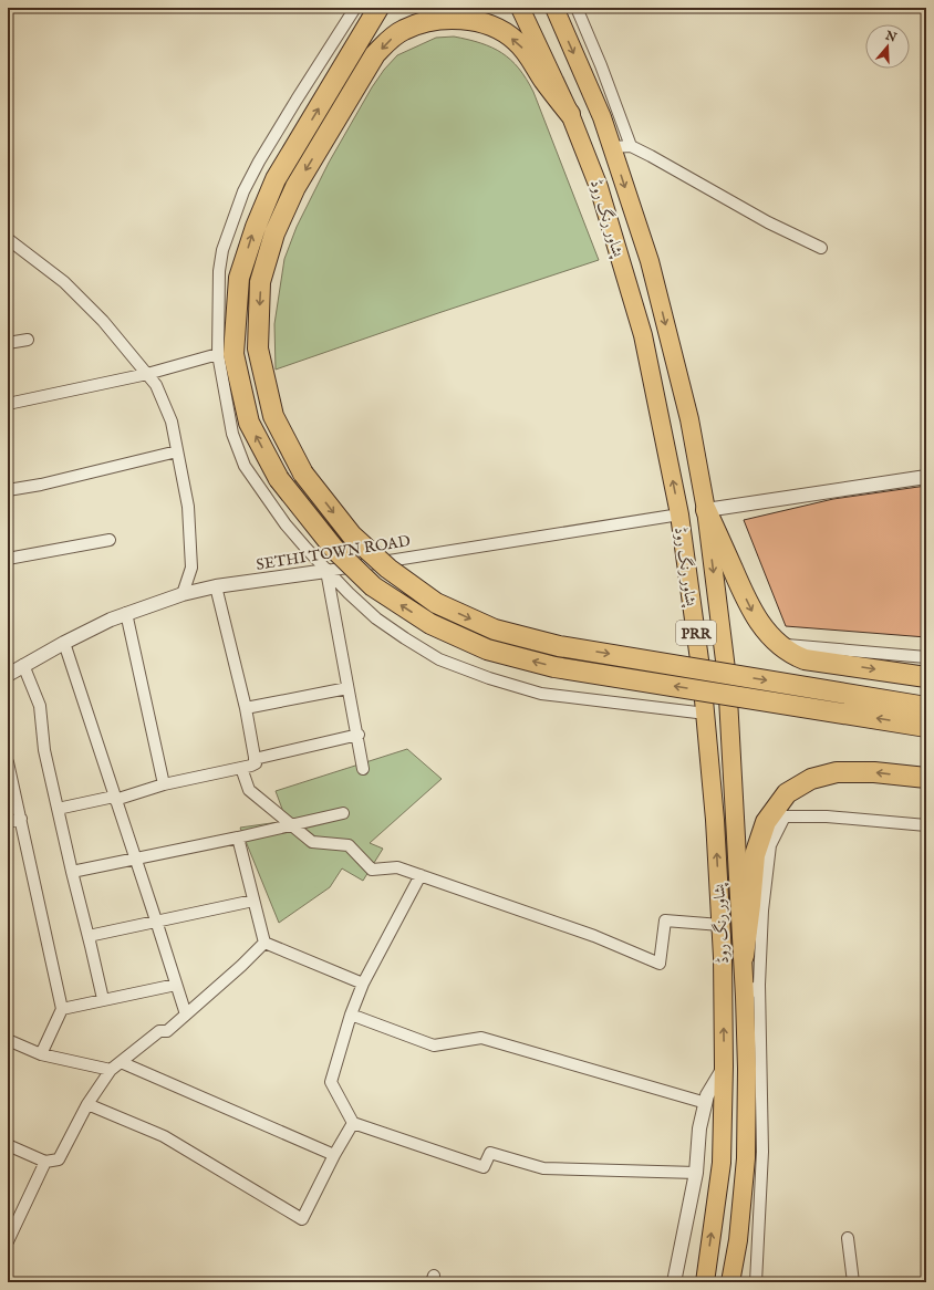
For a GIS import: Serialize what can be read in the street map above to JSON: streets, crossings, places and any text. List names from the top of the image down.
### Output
{
  "streets": {
    "highway": ["پشاور رنگ روڈ", "PRR"],
    "street": ["SETHI TOWN ROAD"]
  },
  "crossings": [
    ["پشاور رنگ روڈ", "SETHI TOWN ROAD"]
  ],
  "north": "top"
}
